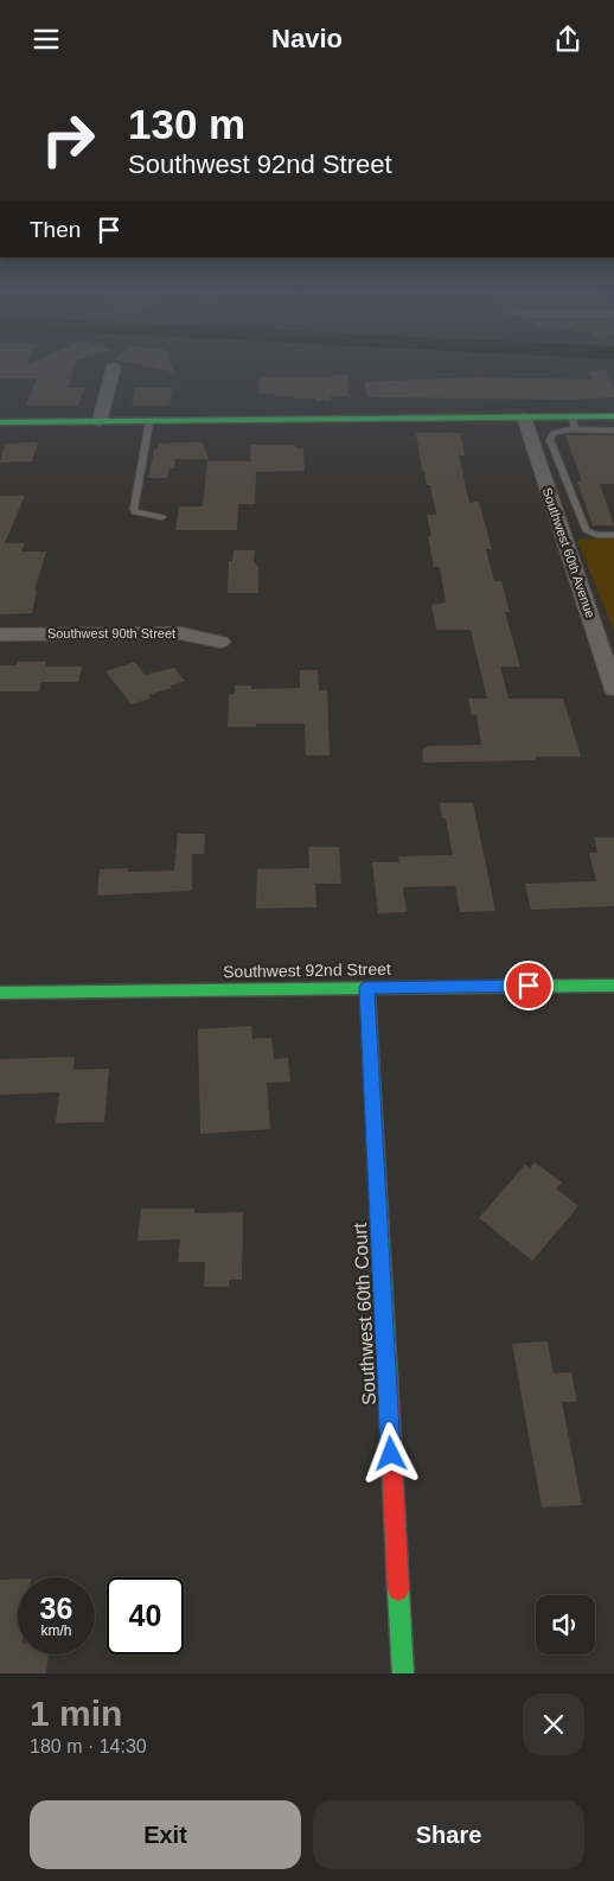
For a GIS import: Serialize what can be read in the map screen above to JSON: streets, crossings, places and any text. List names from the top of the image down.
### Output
{
  "streets": {
    "street": [
      "Southwest 60th Avenue",
      "Southwest 90th Street",
      "Southwest 92nd Street",
      "Southwest 60th Court"
    ]
  },
  "crossings": [
    ["Southwest 92nd Street", "Southwest 60th Court"]
  ],
  "page": {
    "header": "Navio",
    "turn": ["130 m", "Southwest 92nd Street"],
    "then": "Then",
    "speed": "36 km/h",
    "limit": "40",
    "heading": ["1 min", "180 m · 14:30"],
    "buttons": ["Exit", "Share"]
  }
}
